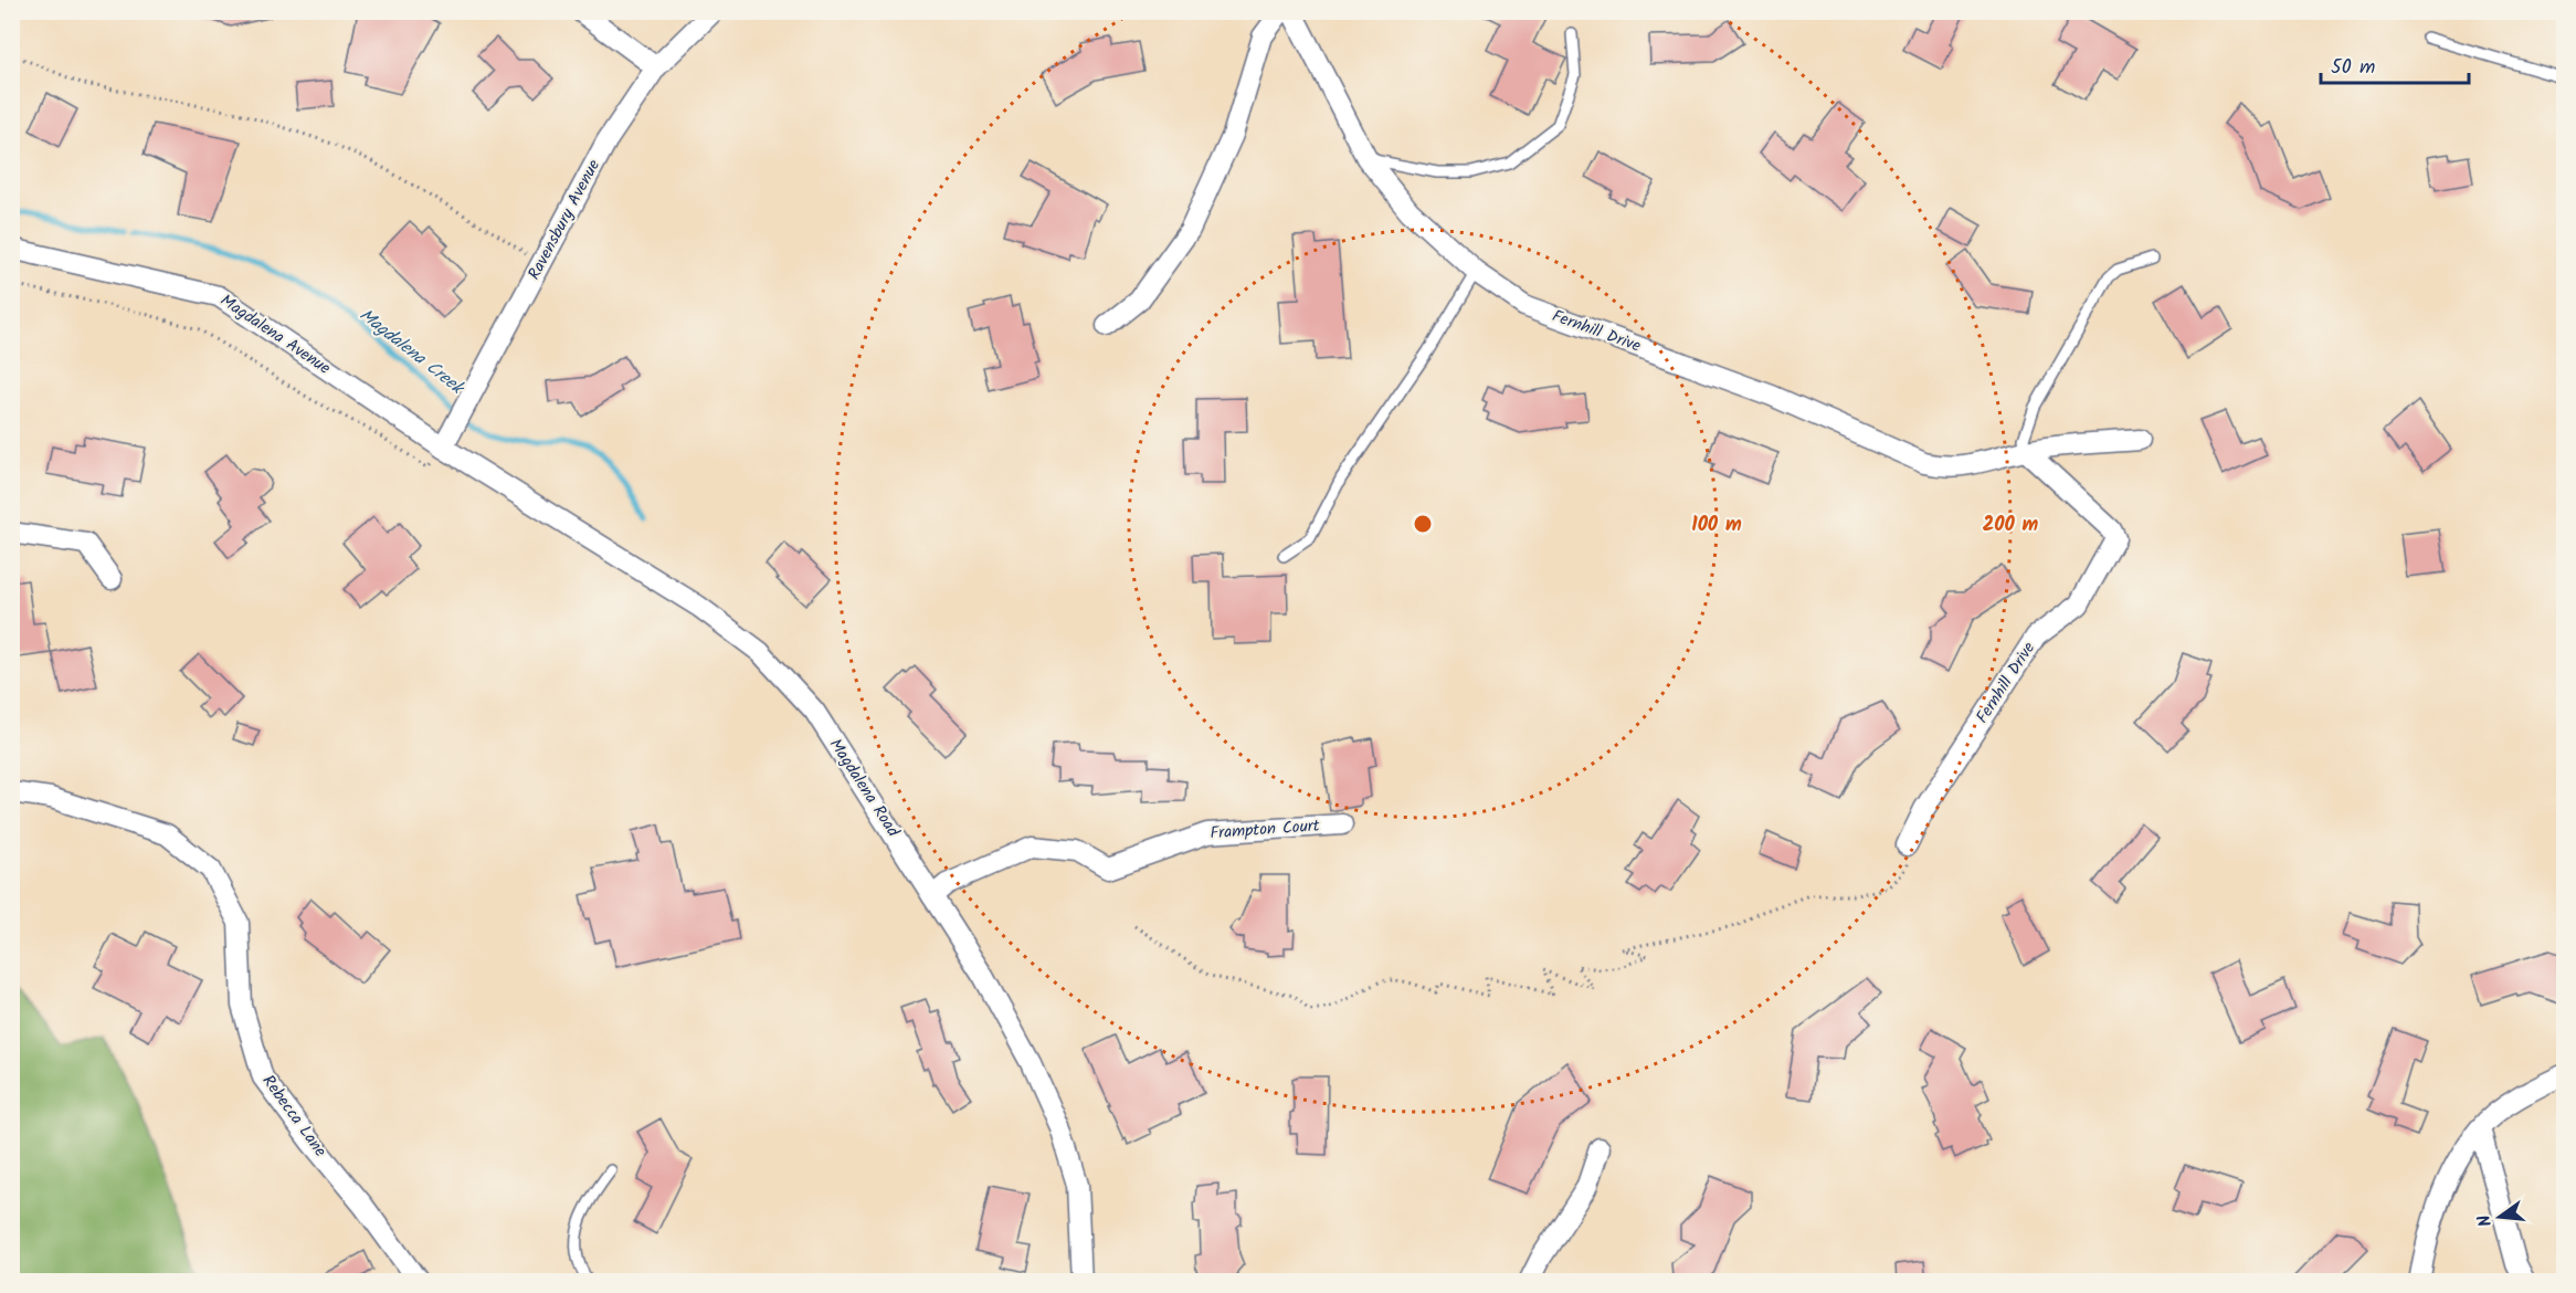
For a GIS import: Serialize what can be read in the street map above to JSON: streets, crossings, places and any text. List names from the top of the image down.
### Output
{
  "streets": {
    "street": [
      "Ravensbury Avenue",
      "Fernhill Drive",
      "Magdalena Avenue",
      "Magdalena Road",
      "Frampton Court",
      "Rebecca Lane"
    ]
  },
  "crossings": [
    ["Ravensbury Avenue", "Magdalena Avenue"],
    ["Ravensbury Avenue", "Magdalena Road"],
    ["Magdalena Avenue", "Magdalena Road"],
    ["Magdalena Road", "Frampton Court"]
  ],
  "water": ["Magdalena Creek"],
  "scale_bar": "50 m",
  "north": "left",
  "rings": ["100 m", "200 m"]
}
